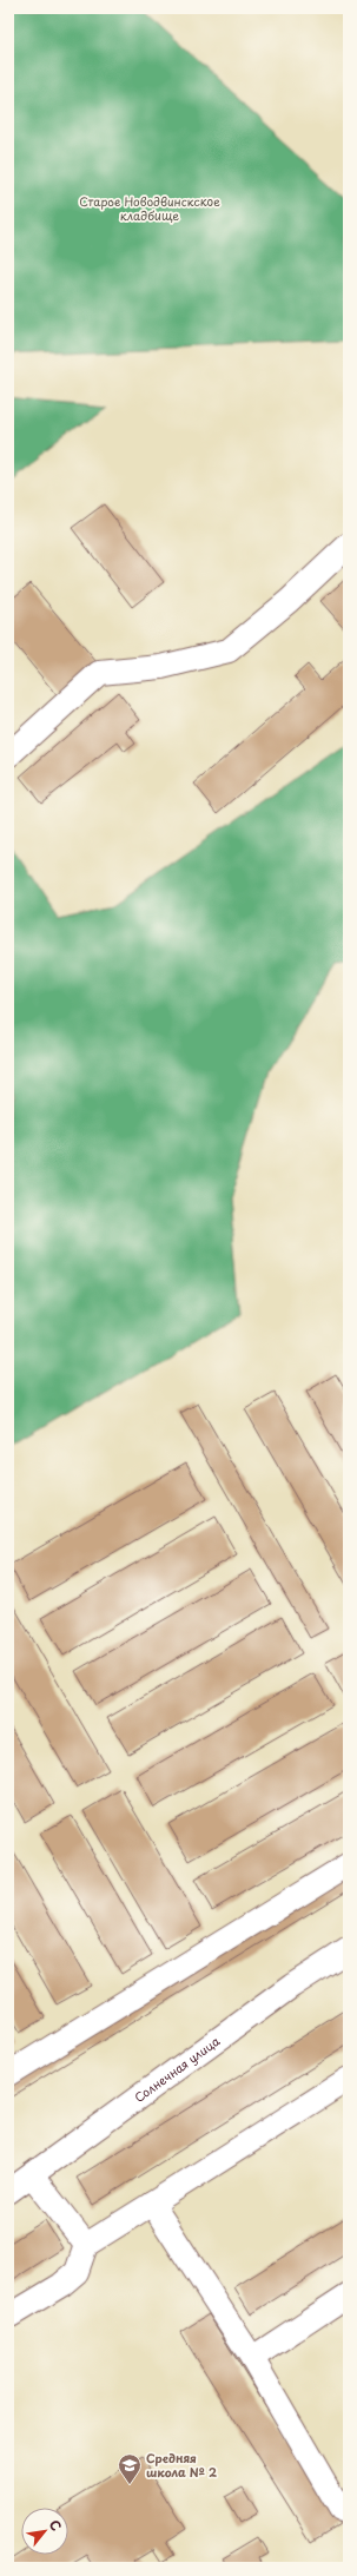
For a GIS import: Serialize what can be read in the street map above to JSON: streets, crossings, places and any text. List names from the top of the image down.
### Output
{
  "streets": {
    "street": ["Солнечная улица"]
  },
  "parks": ["Старое Новодвинскское кладбище"],
  "places": {
    "school or university": ["Средняя школа № 2"]
  },
  "north": "top right"
}
